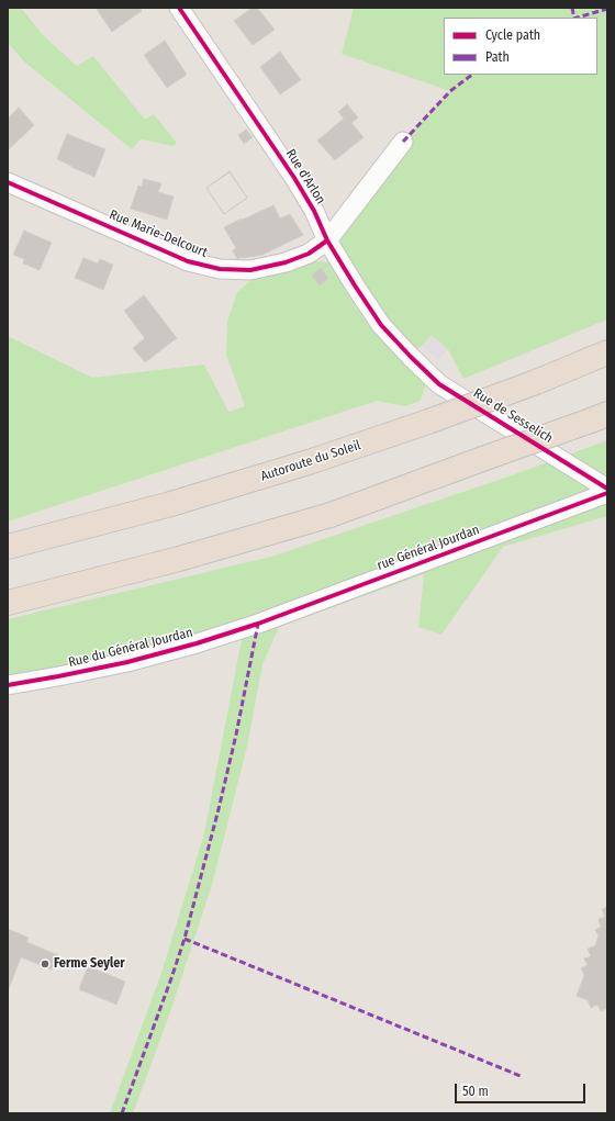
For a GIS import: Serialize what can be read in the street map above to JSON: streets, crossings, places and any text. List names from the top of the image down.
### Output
{
  "streets": {
    "highway": ["Autoroute du Soleil"],
    "street": [
      "Rue d'Arlon",
      "Rue Marie-Delcourt",
      "Rue de Sesselich",
      "rue Général Jourdan",
      "Rue du Général Jourdan"
    ]
  },
  "crossings": [
    ["Rue d'Arlon", "Rue Marie-Delcourt"],
    ["Rue d'Arlon", "Rue de Sesselich"],
    ["rue Général Jourdan", "Rue du Général Jourdan"]
  ],
  "places": ["Ferme Seyler"],
  "legend": ["Cycle path", "Path"],
  "scale_bar": "50 m"
}
